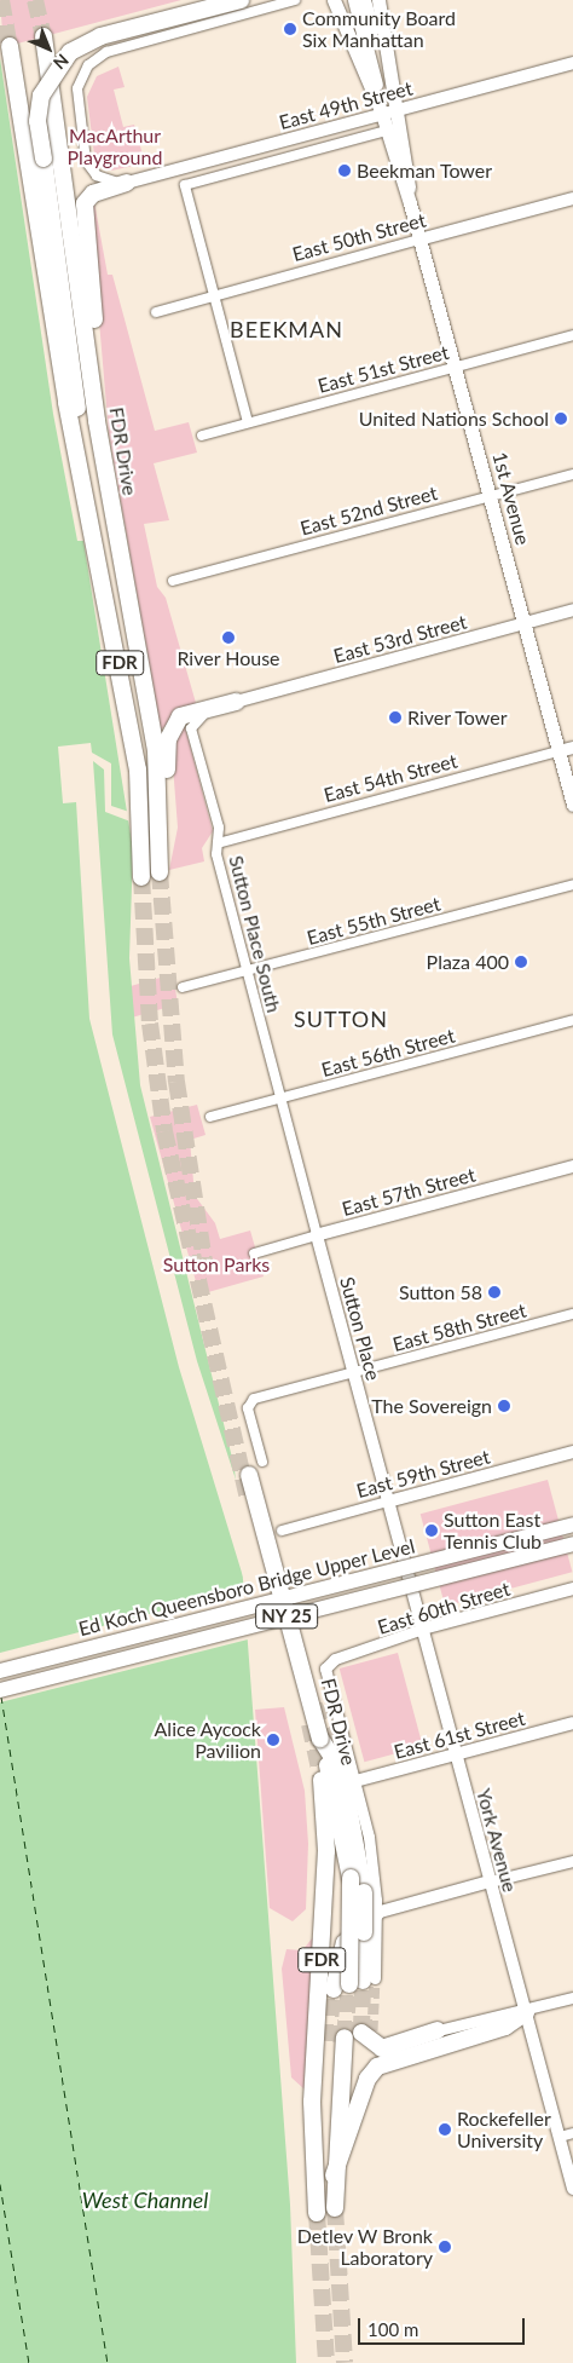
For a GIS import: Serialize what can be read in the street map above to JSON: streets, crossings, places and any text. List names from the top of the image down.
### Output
{
  "streets": {
    "highway": [
      "FDR Drive",
      "FDR",
      "Ed Koch Queensboro Bridge Upper Level",
      "NY 25"
    ],
    "main road": [
      "East 49th Street",
      "East 50th Street",
      "1st Avenue",
      "East 53rd Street",
      "East 54th Street",
      "East 57th Street",
      "Sutton Place",
      "East 59th Street",
      "East 60th Street",
      "East 61st Street",
      "York Avenue"
    ],
    "street": [
      "East 51st Street",
      "East 52nd Street",
      "East 55th Street",
      "Sutton Place South",
      "East 56th Street",
      "East 58th Street"
    ]
  },
  "crossings": [
    ["East 49th Street", "1st Avenue"],
    ["East 50th Street", "1st Avenue"],
    ["East 51st Street", "1st Avenue"],
    ["FDR Drive", "FDR"],
    ["FDR Drive", "East 60th Street"],
    ["FDR Drive", "East 61st Street"],
    ["1st Avenue", "East 52nd Street"],
    ["1st Avenue", "East 53rd Street"],
    ["1st Avenue", "East 54th Street"],
    ["East 53rd Street", "Sutton Place South"],
    ["East 54th Street", "Sutton Place South"],
    ["East 55th Street", "Sutton Place South"],
    ["Sutton Place South", "East 56th Street"],
    ["Sutton Place South", "East 57th Street"],
    ["Sutton Place South", "Sutton Place"],
    ["East 57th Street", "Sutton Place"],
    ["East 58th Street", "Sutton Place"],
    ["Sutton Place", "East 59th Street"],
    ["Sutton Place", "York Avenue"],
    ["East 59th Street", "York Avenue"],
    ["East 60th Street", "York Avenue"],
    ["East 61st Street", "York Avenue"]
  ],
  "districts": ["BEEKMAN", "SUTTON"],
  "water": ["West Channel"],
  "parks": ["MacArthur Playground", "Sutton Parks"],
  "places": [
    "Community Board Six Manhattan",
    "Beekman Tower",
    "United Nations School",
    "River House",
    "River Tower",
    "Plaza 400",
    "Sutton 58",
    "The Sovereign",
    "Sutton East Tennis Club",
    "Alice Aycock Pavilion",
    "Rockefeller University",
    "Detlev W Bronk Laboratory"
  ],
  "scale_bar": "100 m",
  "north": "bottom right"
}
